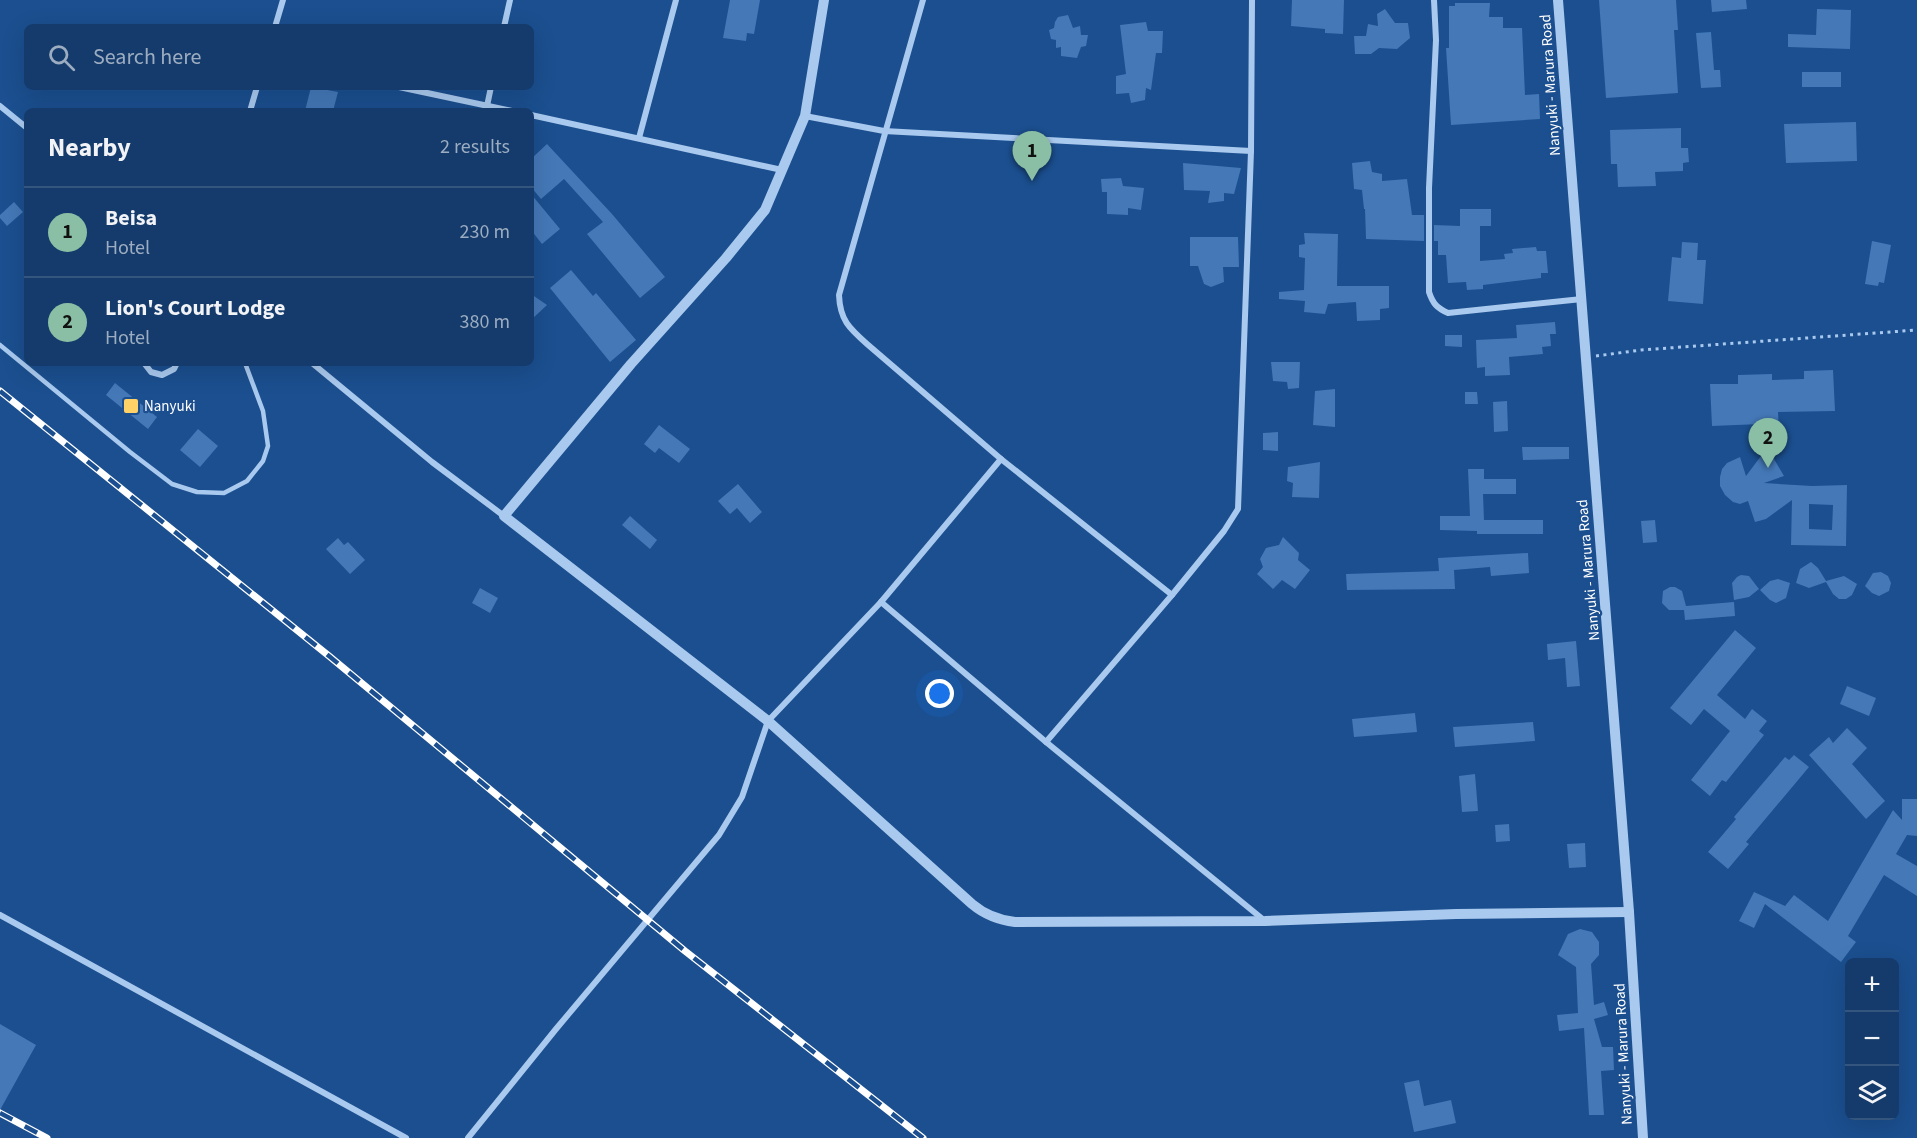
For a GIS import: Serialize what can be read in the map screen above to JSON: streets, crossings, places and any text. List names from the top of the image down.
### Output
{
  "streets": {
    "street": ["Nanyuki - Marura Road"]
  },
  "places": {
    "transit": ["Nanyuki"]
  },
  "page": {
    "search": "Search here",
    "heading": ["Nearby", "2 results"],
    "pins": ["1", "2"],
    "list": [
      {
        "mark": "1",
        "name": "Beisa",
        "note": "Hotel",
        "value": "230 m"
      },
      {
        "mark": "2",
        "name": "Lion's Court Lodge",
        "note": "Hotel",
        "value": "380 m"
      }
    ],
    "map_buttons": ["+", "−"]
  }
}
